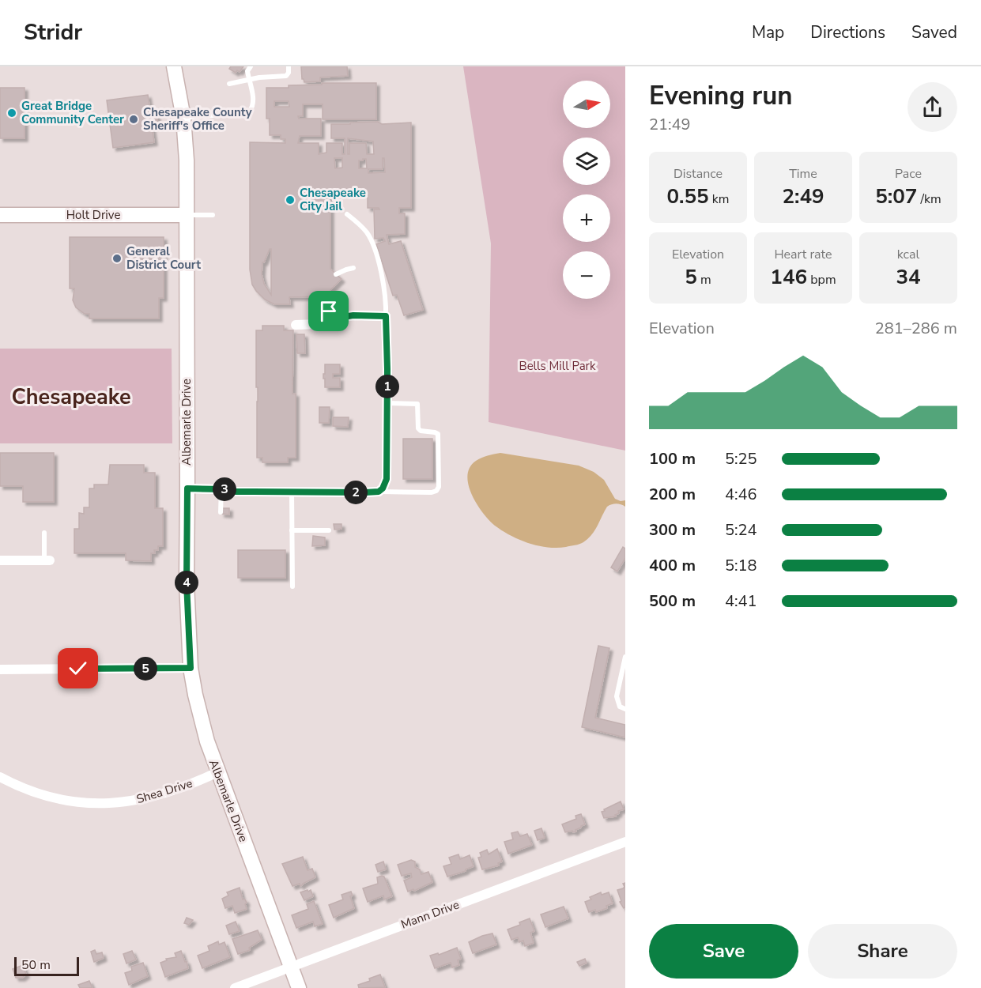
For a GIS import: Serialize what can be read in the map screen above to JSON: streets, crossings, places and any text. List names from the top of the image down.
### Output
{
  "streets": {
    "street": [
      "Holt Drive",
      "Albemarle Drive",
      "Shea Drive",
      "Mann Drive"
    ]
  },
  "crossings": [
    ["Holt Drive", "Albemarle Drive"],
    ["Albemarle Drive", "Shea Drive"],
    ["Albemarle Drive", "Mann Drive"]
  ],
  "districts": ["Chesapeake"],
  "parks": ["Bells Mill Park"],
  "places": [
    "Great Bridge Community Center",
    "Chesapeake County Sheriff's Office",
    "Chesapeake City Jail",
    "General District Court"
  ],
  "scale_bar": "50 m",
  "north": "right",
  "page": {
    "header": "Stridr",
    "nav": ["Map", "Directions", "Saved"],
    "heading": ["Evening run", "21:49"],
    "map_buttons": ["+", "−"],
    "stats": [
      ["Distance", "0.55 km"],
      ["Time", "2:49"],
      ["Pace", "5:07 /km"],
      ["Elevation", "5 m"],
      ["Heart rate", "146 bpm"],
      ["kcal", "34"]
    ],
    "chart": ["Elevation", "281–286 m"],
    "pins": [
      "1",
      "3",
      "2",
      "4",
      "5"
    ],
    "list": [
      {
        "name": "100 m",
        "note": "5:25"
      },
      {
        "name": "200 m",
        "note": "4:46"
      },
      {
        "name": "300 m",
        "note": "5:24"
      },
      {
        "name": "400 m",
        "note": "5:18"
      },
      {
        "name": "500 m",
        "note": "4:41"
      }
    ],
    "buttons": ["Save", "Share"],
    "scale": "50 m"
  }
}
